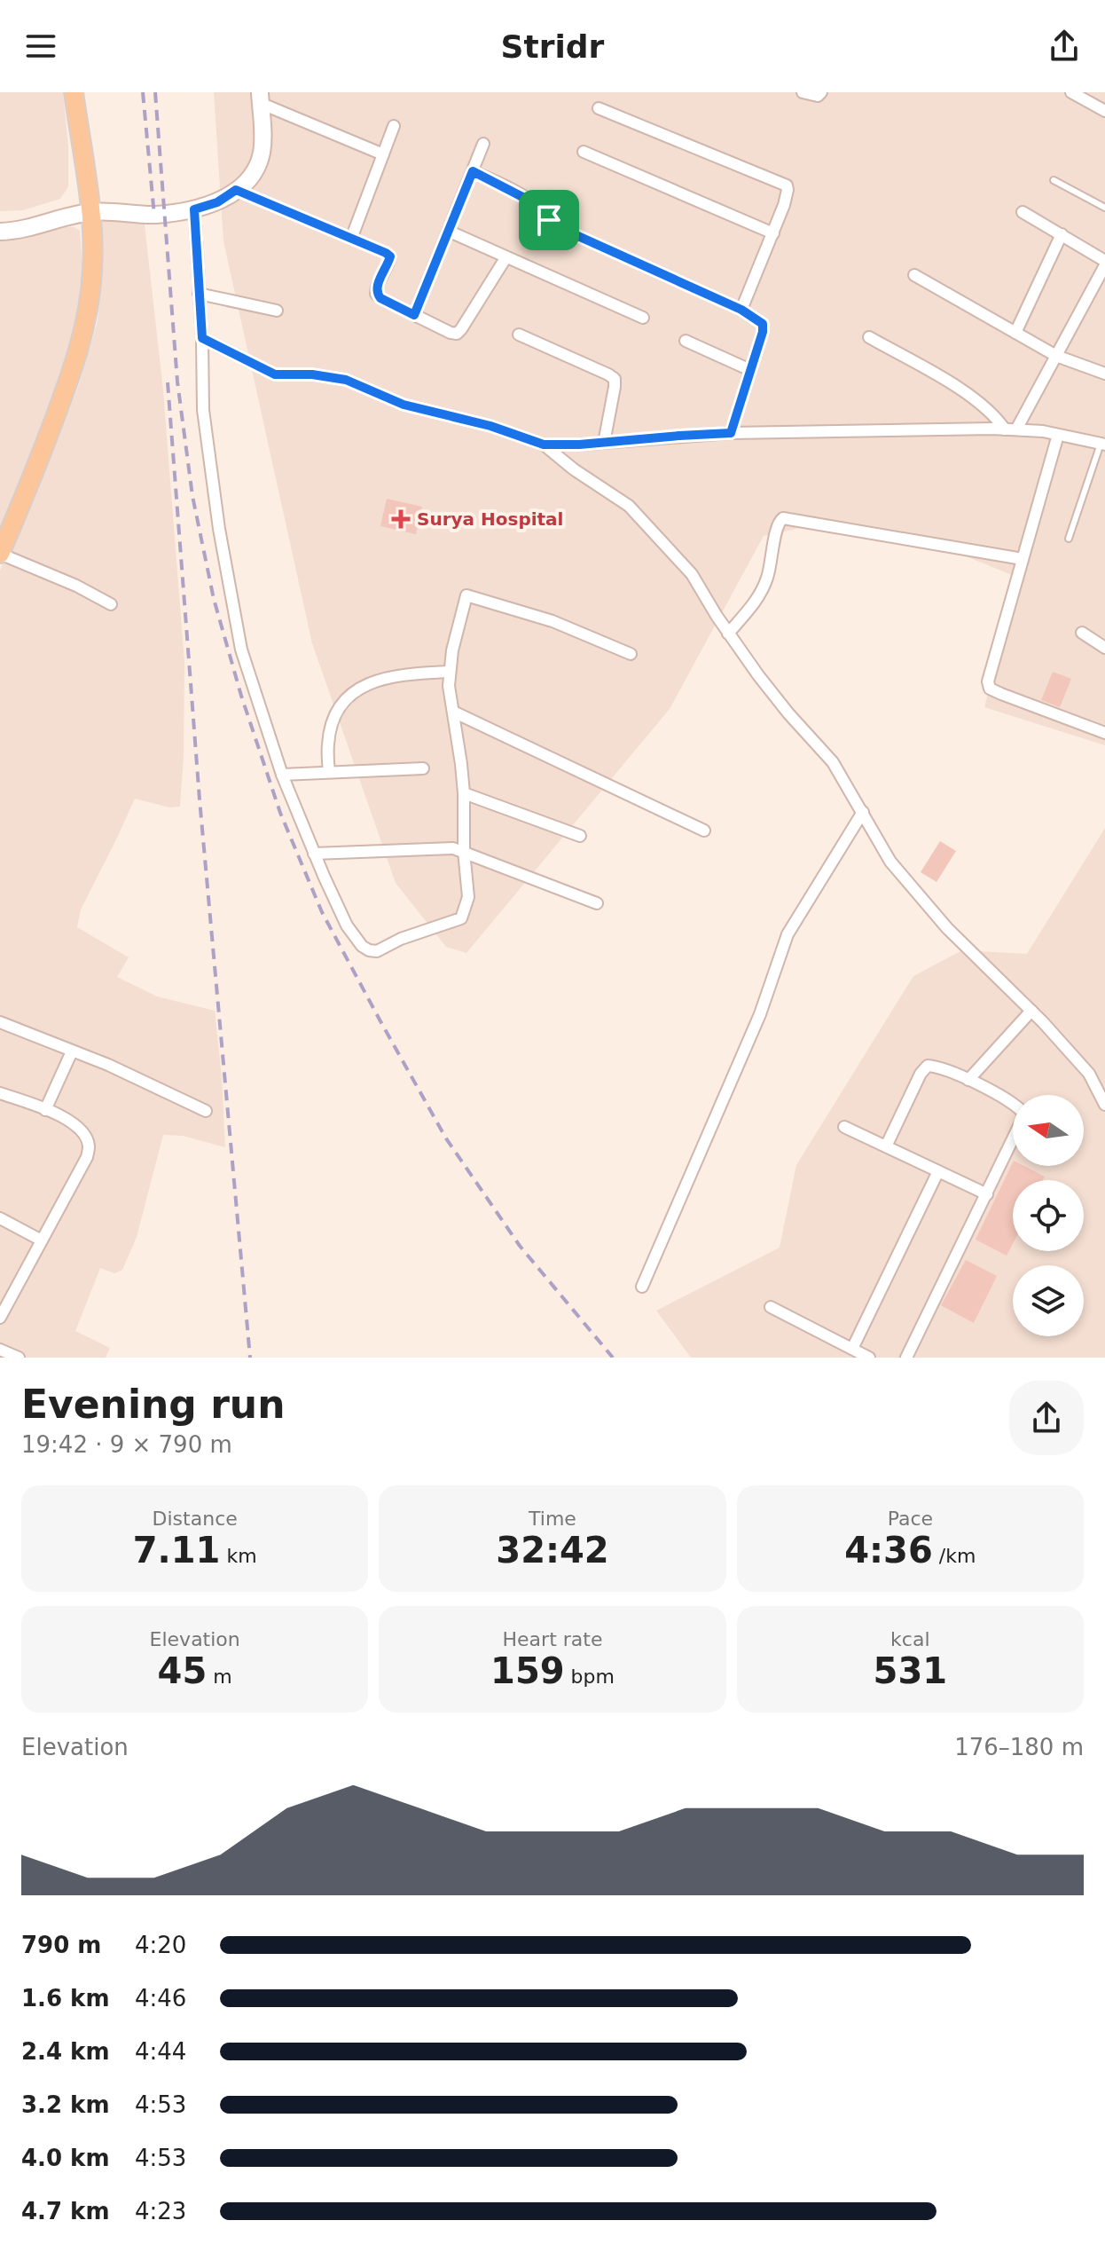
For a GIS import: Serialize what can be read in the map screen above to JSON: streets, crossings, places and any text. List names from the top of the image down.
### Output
{
  "places": {
    "health": ["Surya Hospital"]
  },
  "north": "left",
  "page": {
    "header": "Stridr",
    "heading": ["Evening run", "19:42 · 9 × 790 m"],
    "stats": [
      ["Distance", "7.11 km"],
      ["Time", "32:42"],
      ["Pace", "4:36 /km"],
      ["Elevation", "45 m"],
      ["Heart rate", "159 bpm"],
      ["kcal", "531"]
    ],
    "chart": ["Elevation", "176–180 m"],
    "list": [
      {
        "name": "790 m",
        "note": "4:20"
      },
      {
        "name": "1.6 km",
        "note": "4:46"
      },
      {
        "name": "2.4 km",
        "note": "4:44"
      },
      {
        "name": "3.2 km",
        "note": "4:53"
      },
      {
        "name": "4.0 km",
        "note": "4:53"
      },
      {
        "name": "4.7 km",
        "note": "4:23"
      }
    ]
  }
}
